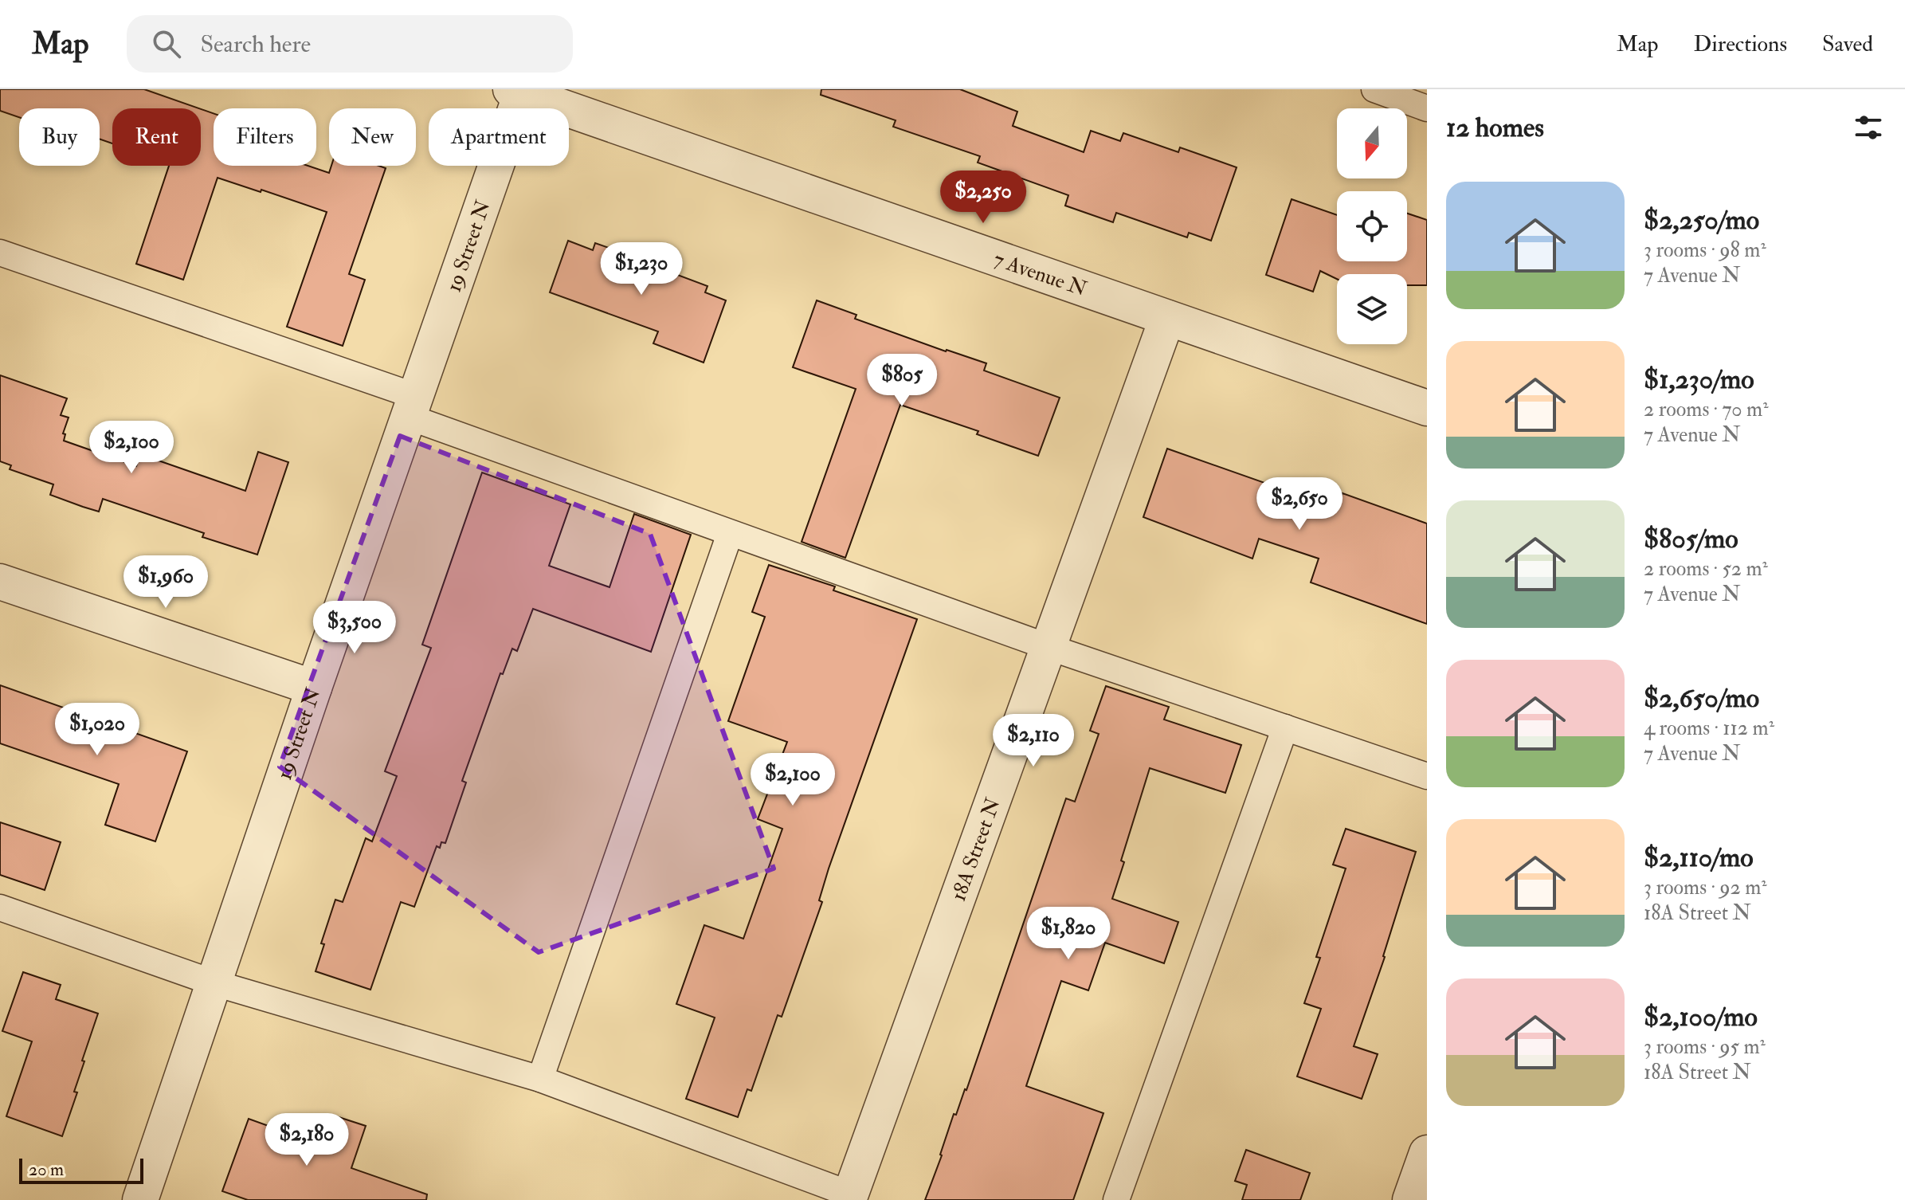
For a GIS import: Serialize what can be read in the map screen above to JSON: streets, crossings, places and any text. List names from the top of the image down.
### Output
{
  "streets": {
    "street": ["19 Street N", "7 Avenue N", "18A Street N"]
  },
  "crossings": [
    ["19 Street N", "7 Avenue N"],
    ["7 Avenue N", "18A Street N"]
  ],
  "scale_bar": "20 m",
  "north": "bottom",
  "page": {
    "header": "Map",
    "search": "Search here",
    "nav": ["Map", "Directions", "Saved"],
    "heading": "12 homes",
    "chip": [
      "Buy",
      "Rent",
      "Filters",
      "New",
      "Apartment"
    ],
    "list": [
      {
        "name": "$2,250/mo",
        "note": "3 rooms · 98 m² · 7 Avenue N"
      },
      {
        "name": "$1,230/mo",
        "note": "2 rooms · 70 m² · 7 Avenue N"
      },
      {
        "name": "$805/mo",
        "note": "2 rooms · 52 m² · 7 Avenue N"
      },
      {
        "name": "$2,650/mo",
        "note": "4 rooms · 112 m² · 7 Avenue N"
      },
      {
        "name": "$2,110/mo",
        "note": "3 rooms · 92 m² · 18A Street N"
      },
      {
        "name": "$2,100/mo",
        "note": "3 rooms · 95 m² · 18A Street N"
      }
    ],
    "price": [
      "$2,250",
      "$1,230",
      "$805",
      "$2,100",
      "$2,650",
      "$1,960",
      "$3,500",
      "$1,020",
      "$2,110",
      "$2,100",
      "$1,820",
      "$2,180"
    ],
    "scale": "20 m"
  }
}
